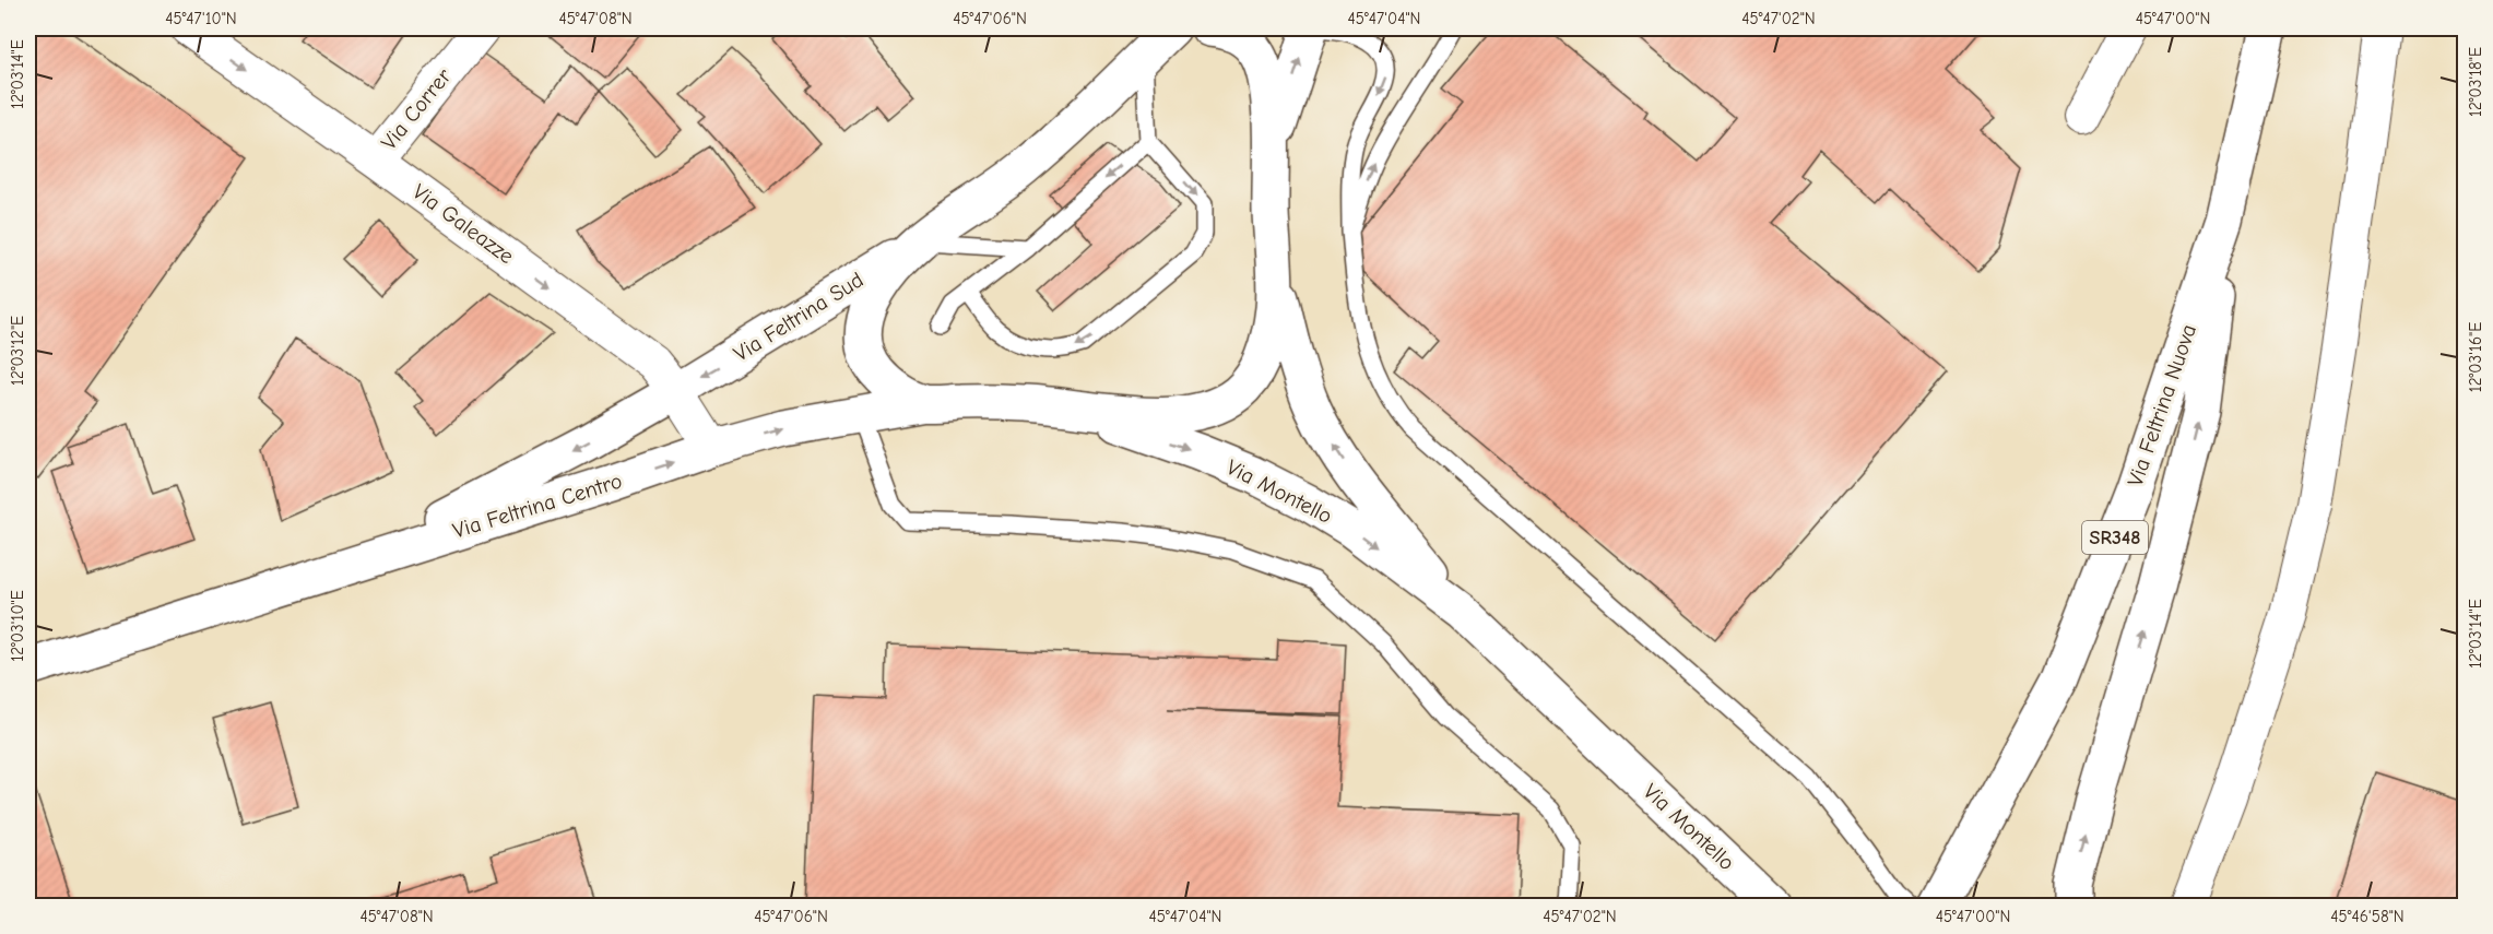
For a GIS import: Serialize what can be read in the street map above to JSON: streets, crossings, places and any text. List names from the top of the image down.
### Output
{
  "streets": {
    "main road": [
      "Via Feltrina Sud",
      "Via Feltrina Nuova",
      "Via Montello",
      "Via Feltrina Centro",
      "SR348"
    ],
    "street": ["Via Correr", "Via Galeazze"]
  },
  "crossings": [
    ["Via Correr", "Via Galeazze"],
    ["Via Galeazze", "Via Feltrina Sud"],
    ["Via Galeazze", "Via Feltrina Centro"],
    ["Via Feltrina Sud", "Via Feltrina Centro"]
  ],
  "one_way": ["Via Galeazze"],
  "coordinates": [
    "45°47'10\"N",
    "45°47'08\"N",
    "45°47'06\"N",
    "45°47'04\"N",
    "45°47'02\"N",
    "45°47'00\"N",
    "12°03'14\"E",
    "12°03'18\"E",
    "12°03'12\"E",
    "12°03'16\"E",
    "12°03'10\"E",
    "45°46'58\"N"
  ]
}
